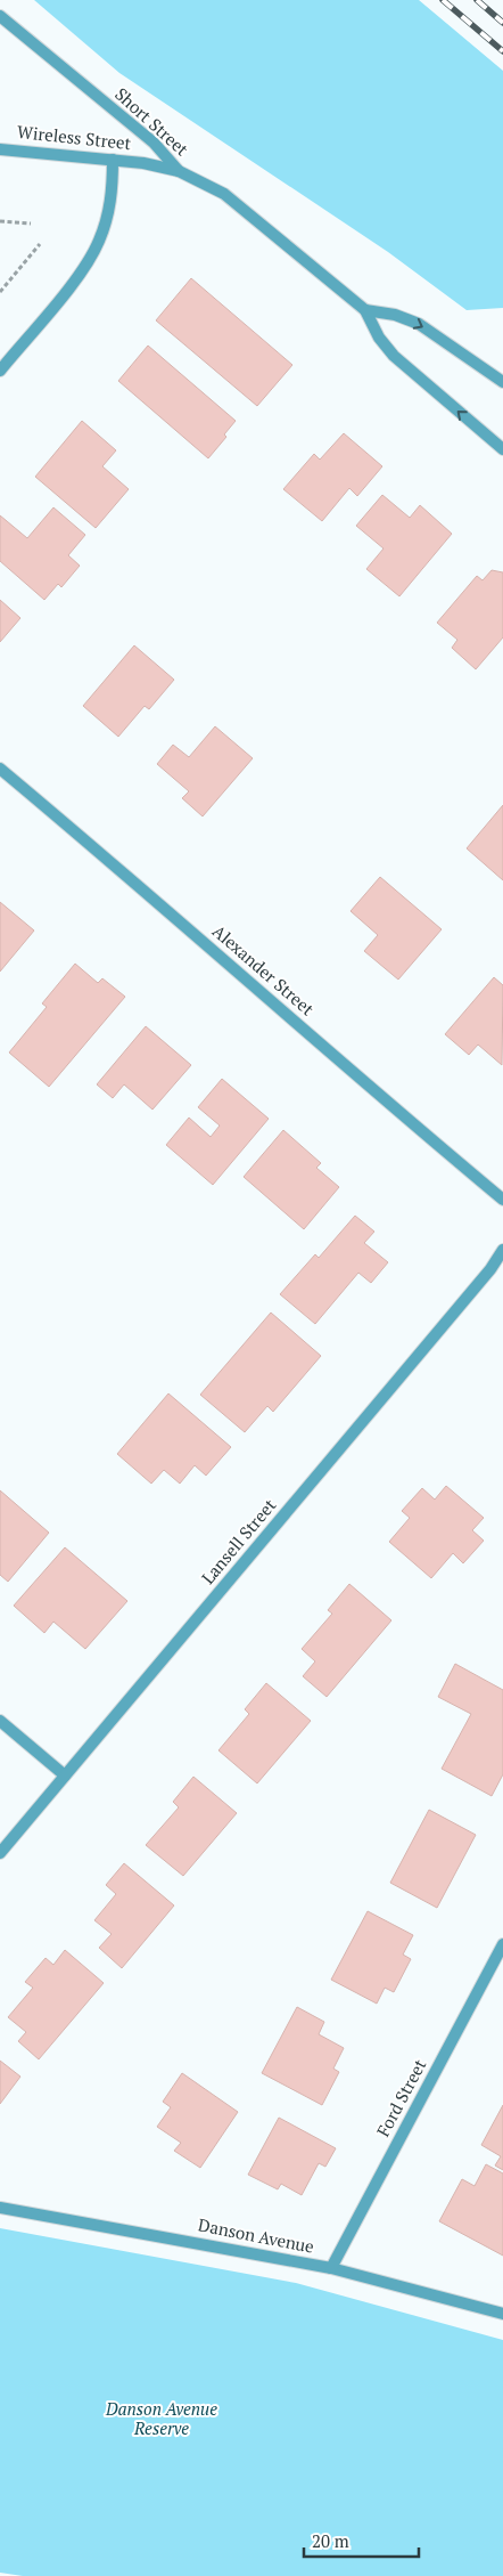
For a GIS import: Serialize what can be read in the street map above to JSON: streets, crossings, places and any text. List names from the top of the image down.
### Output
{
  "streets": {
    "street": [
      "Short Street",
      "Wireless Street",
      "Alexander Street",
      "Lansell Street",
      "Ford Street",
      "Danson Avenue"
    ]
  },
  "crossings": [
    ["Short Street", "Wireless Street"],
    ["Ford Street", "Danson Avenue"]
  ],
  "parks": ["Danson Avenue Reserve"],
  "scale_bar": "20 m"
}
